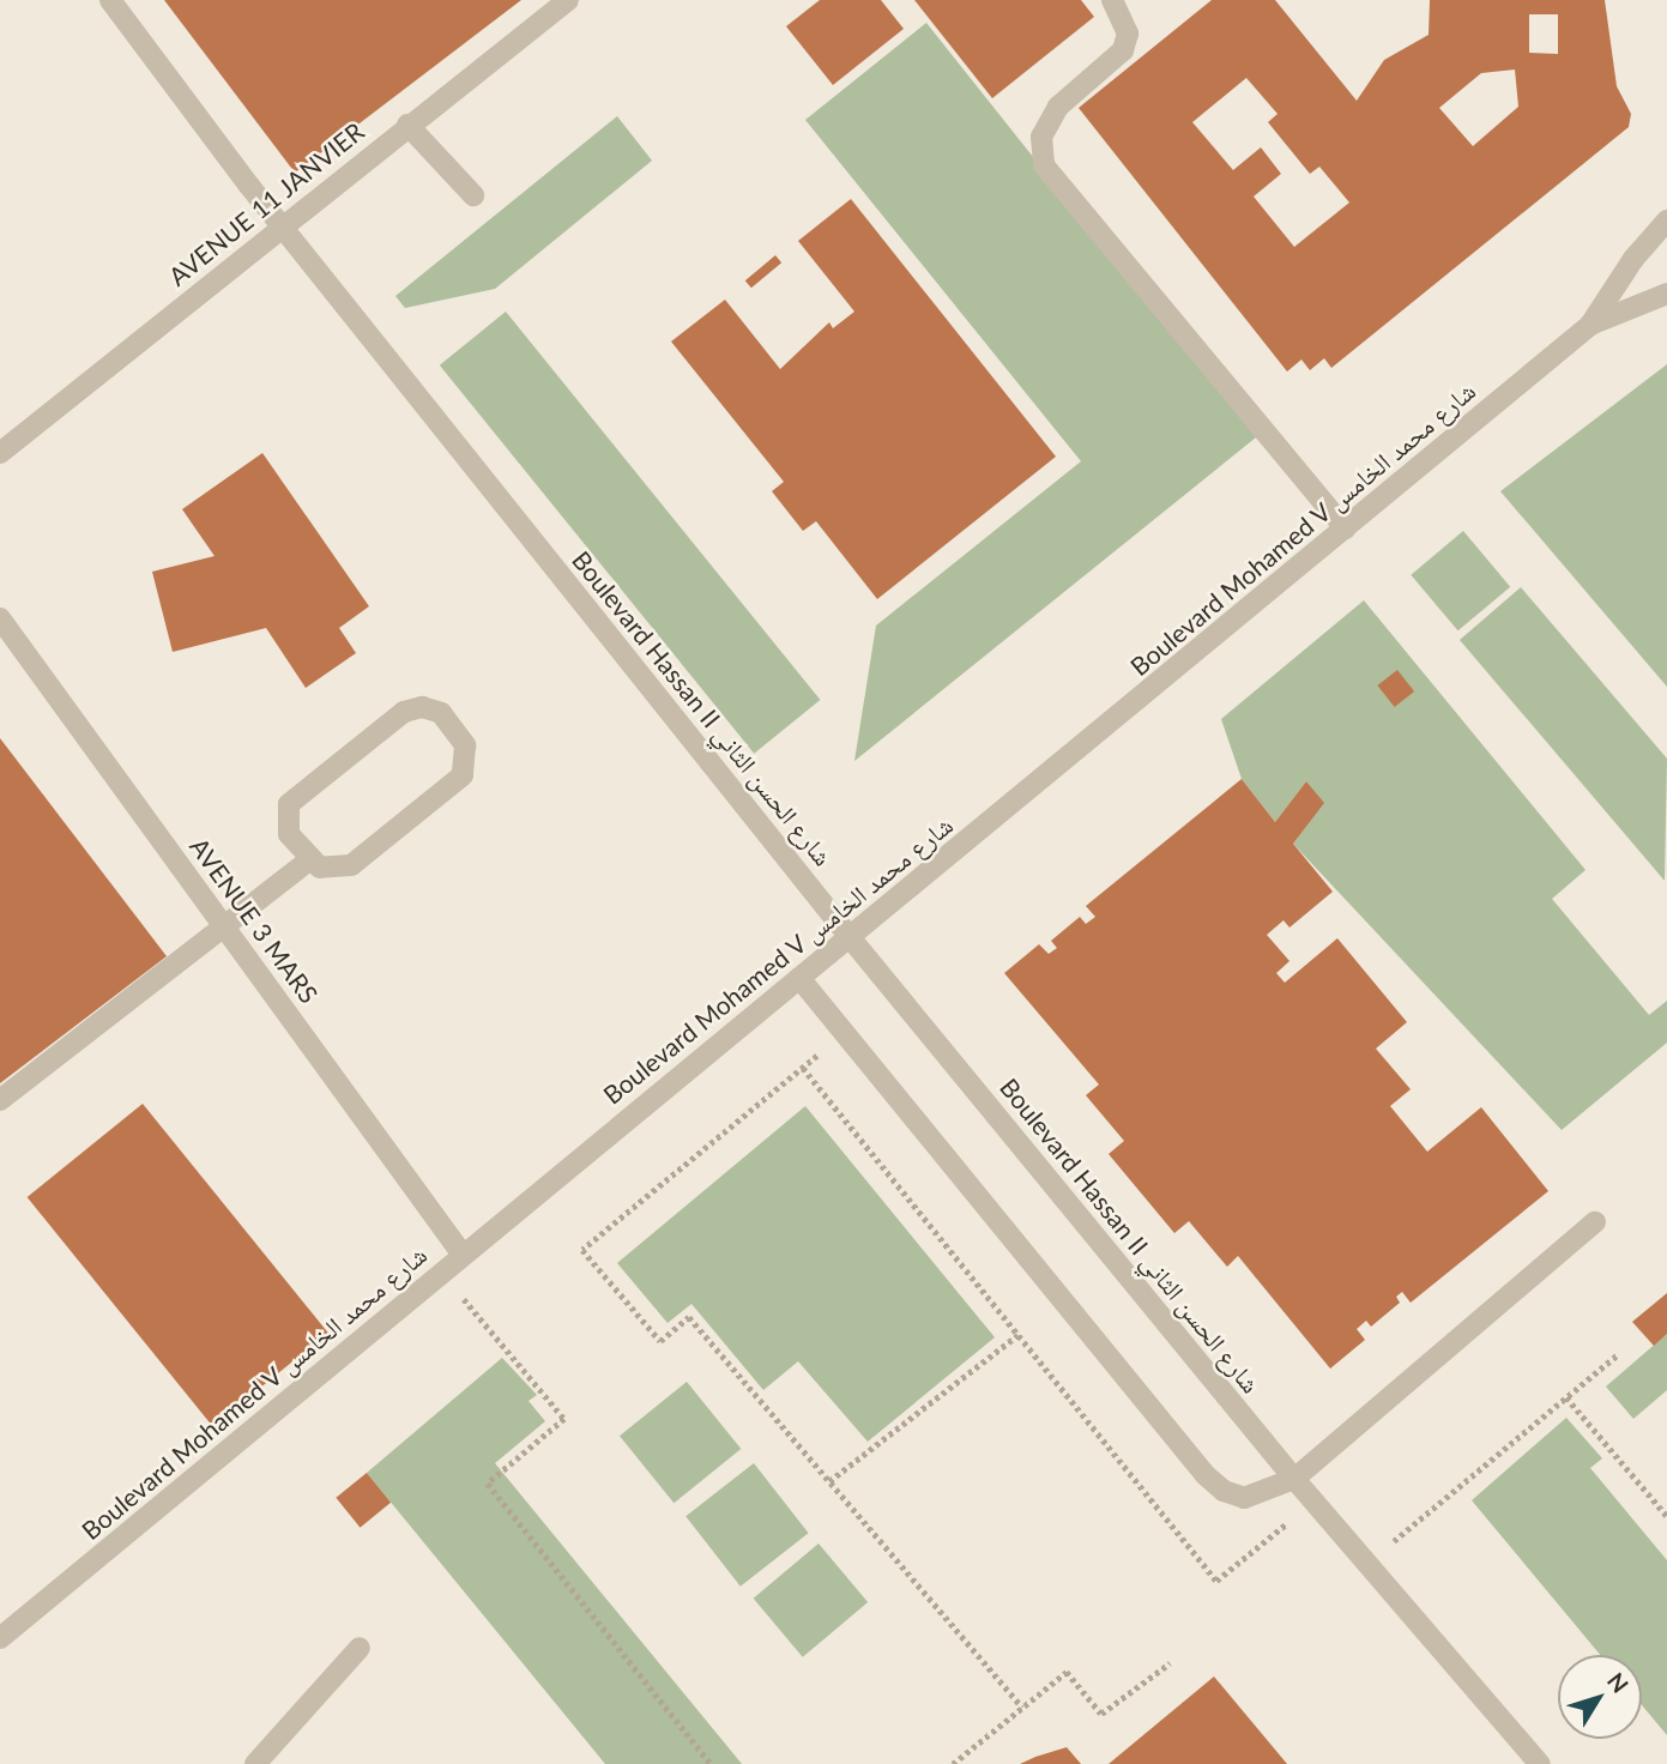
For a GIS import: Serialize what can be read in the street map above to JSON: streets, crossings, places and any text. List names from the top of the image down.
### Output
{
  "streets": {
    "street": [
      "AVENUE 11 JANVIER",
      "Boulevard Mohamed V شارع محمد الخامس",
      "Boulevard Hassan II شارع الحسن الثاني",
      "AVENUE 3 MARS"
    ]
  },
  "crossings": [
    ["AVENUE 11 JANVIER", "Boulevard Hassan II شارع الحسن الثاني"],
    ["Boulevard Mohamed V شارع محمد الخامس", "Boulevard Hassan II شارع الحسن الثاني"],
    ["Boulevard Mohamed V شارع محمد الخامس", "AVENUE 3 MARS"]
  ],
  "north": "top right"
}
